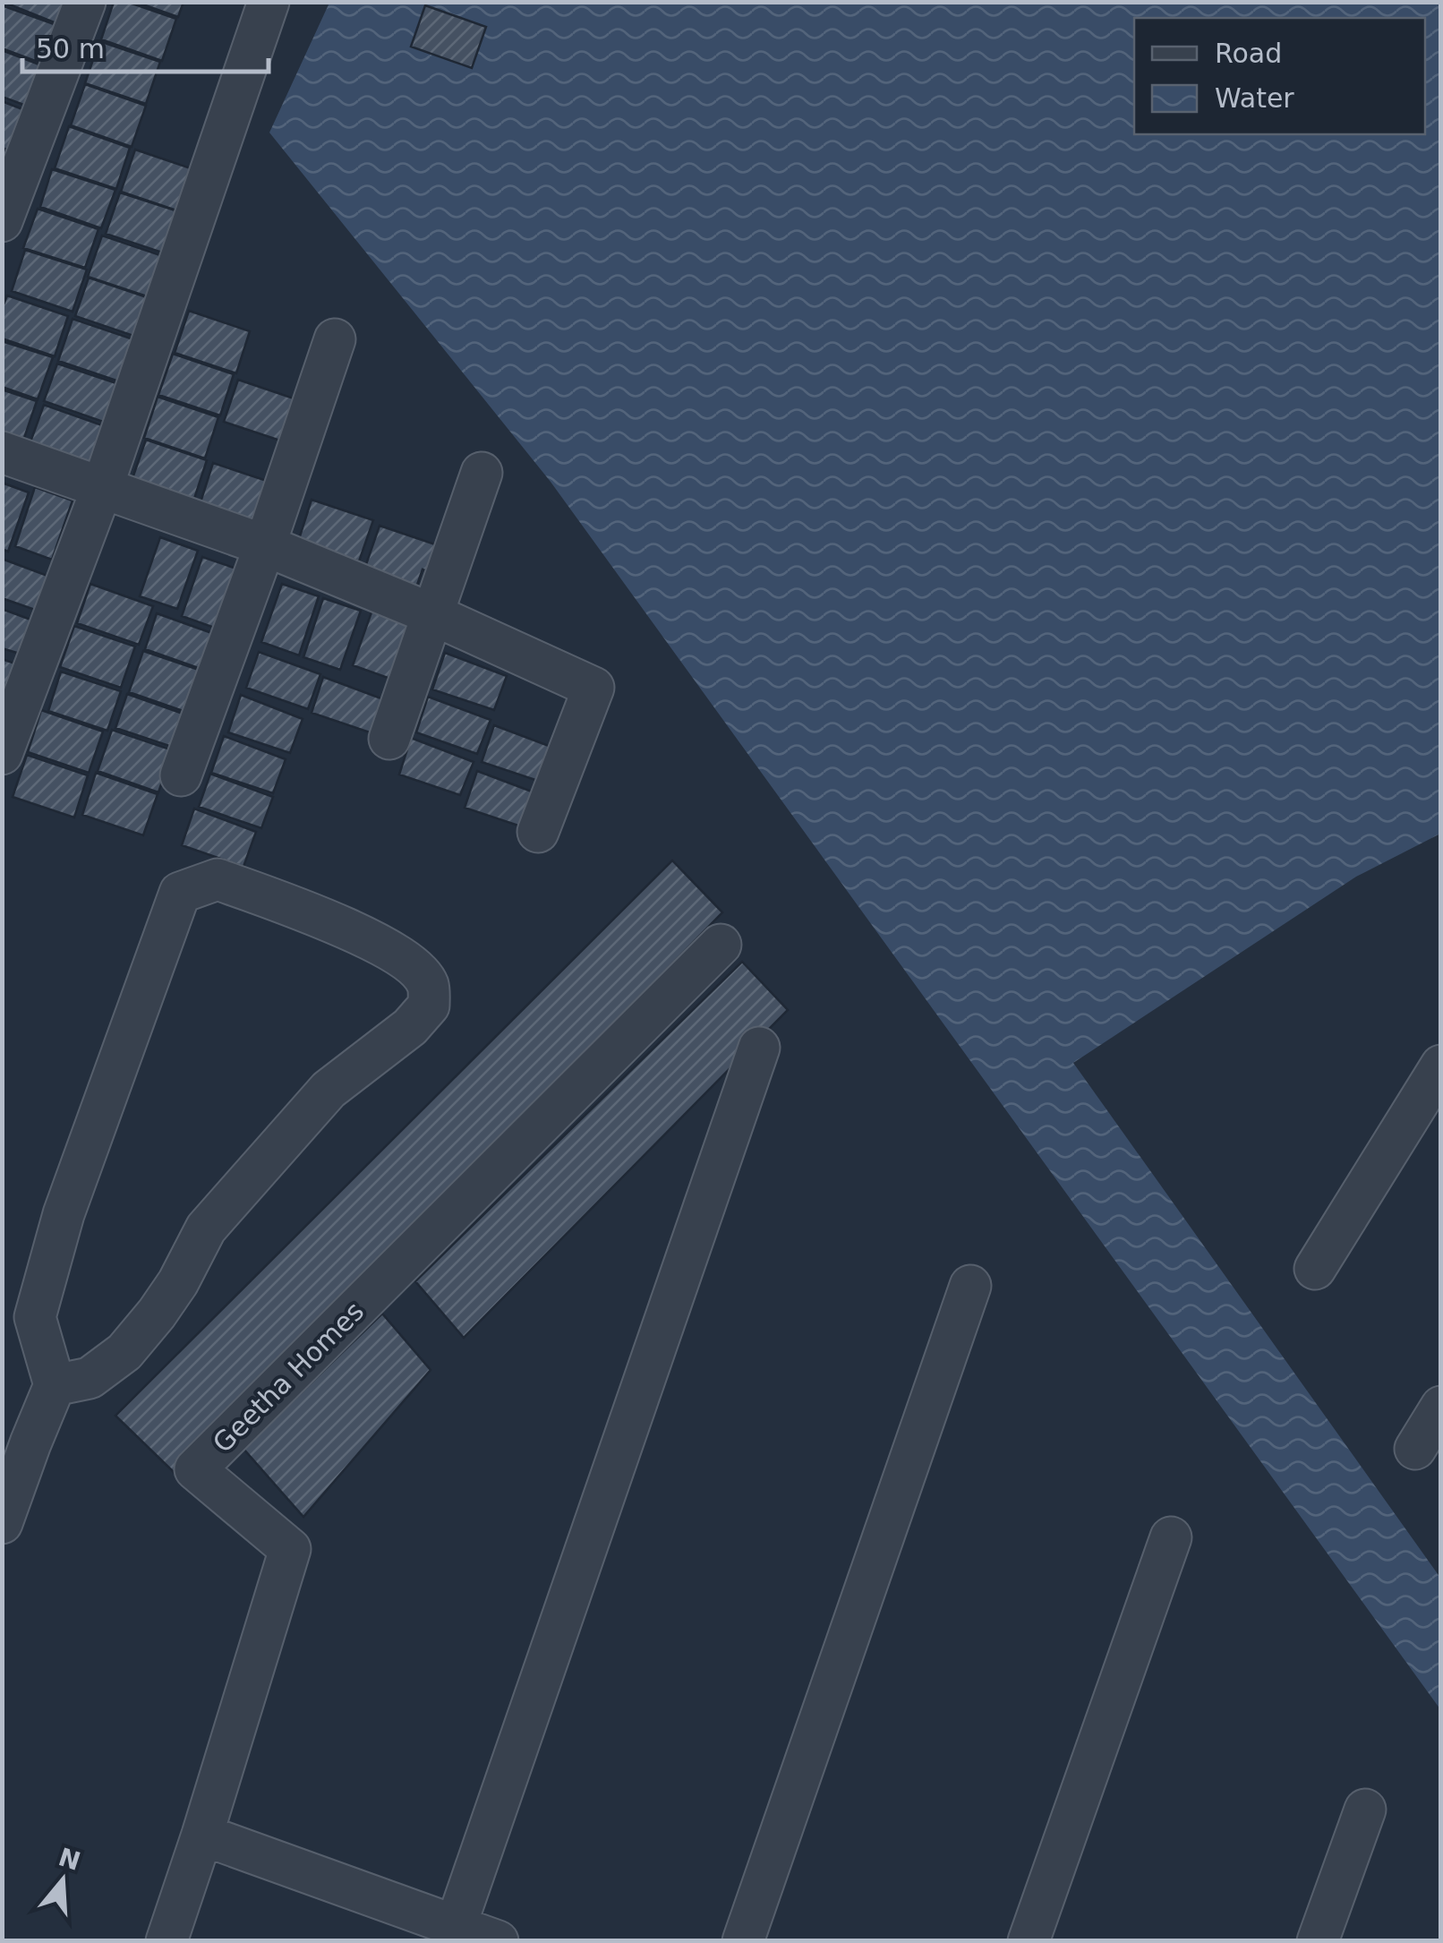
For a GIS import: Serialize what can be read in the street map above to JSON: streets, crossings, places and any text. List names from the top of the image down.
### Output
{
  "streets": {
    "street": ["Geetha Homes"]
  },
  "legend": ["Road", "Water"],
  "scale_bar": "50 m",
  "north": "top"
}
